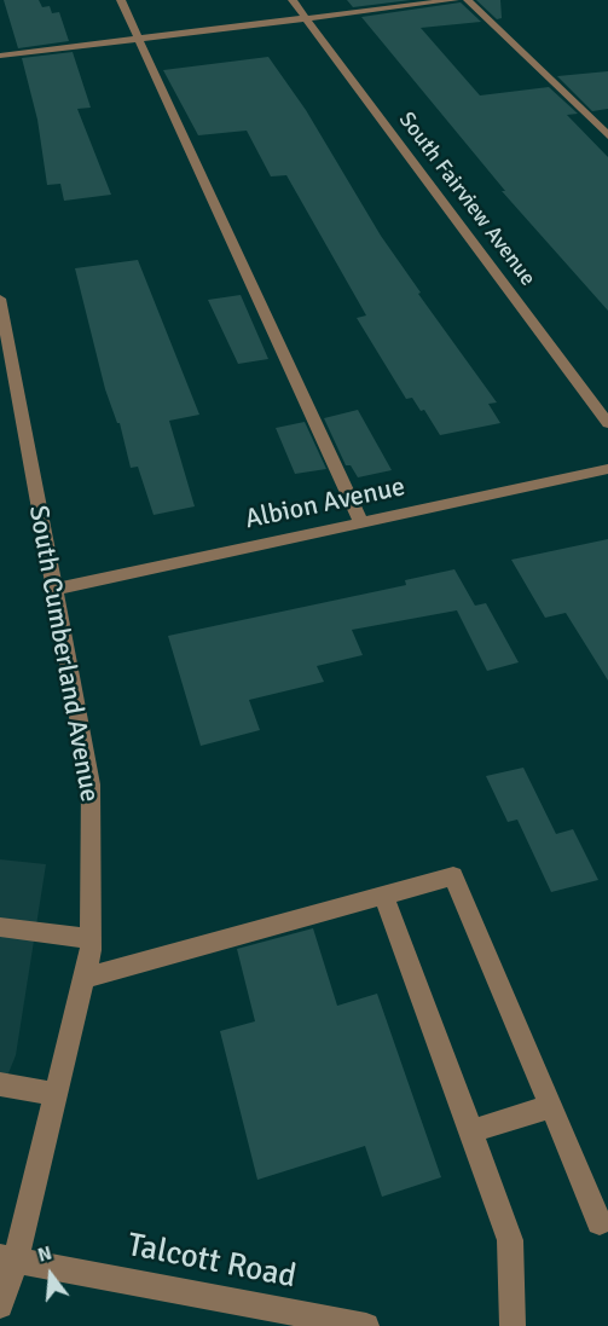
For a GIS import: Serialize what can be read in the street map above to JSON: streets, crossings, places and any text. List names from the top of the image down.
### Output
{
  "streets": {
    "street": [
      "South Fairview Avenue",
      "Albion Avenue",
      "South Cumberland Avenue",
      "Talcott Road"
    ]
  },
  "crossings": [
    ["Albion Avenue", "South Cumberland Avenue"],
    ["South Cumberland Avenue", "Talcott Road"]
  ],
  "north": "top"
}
